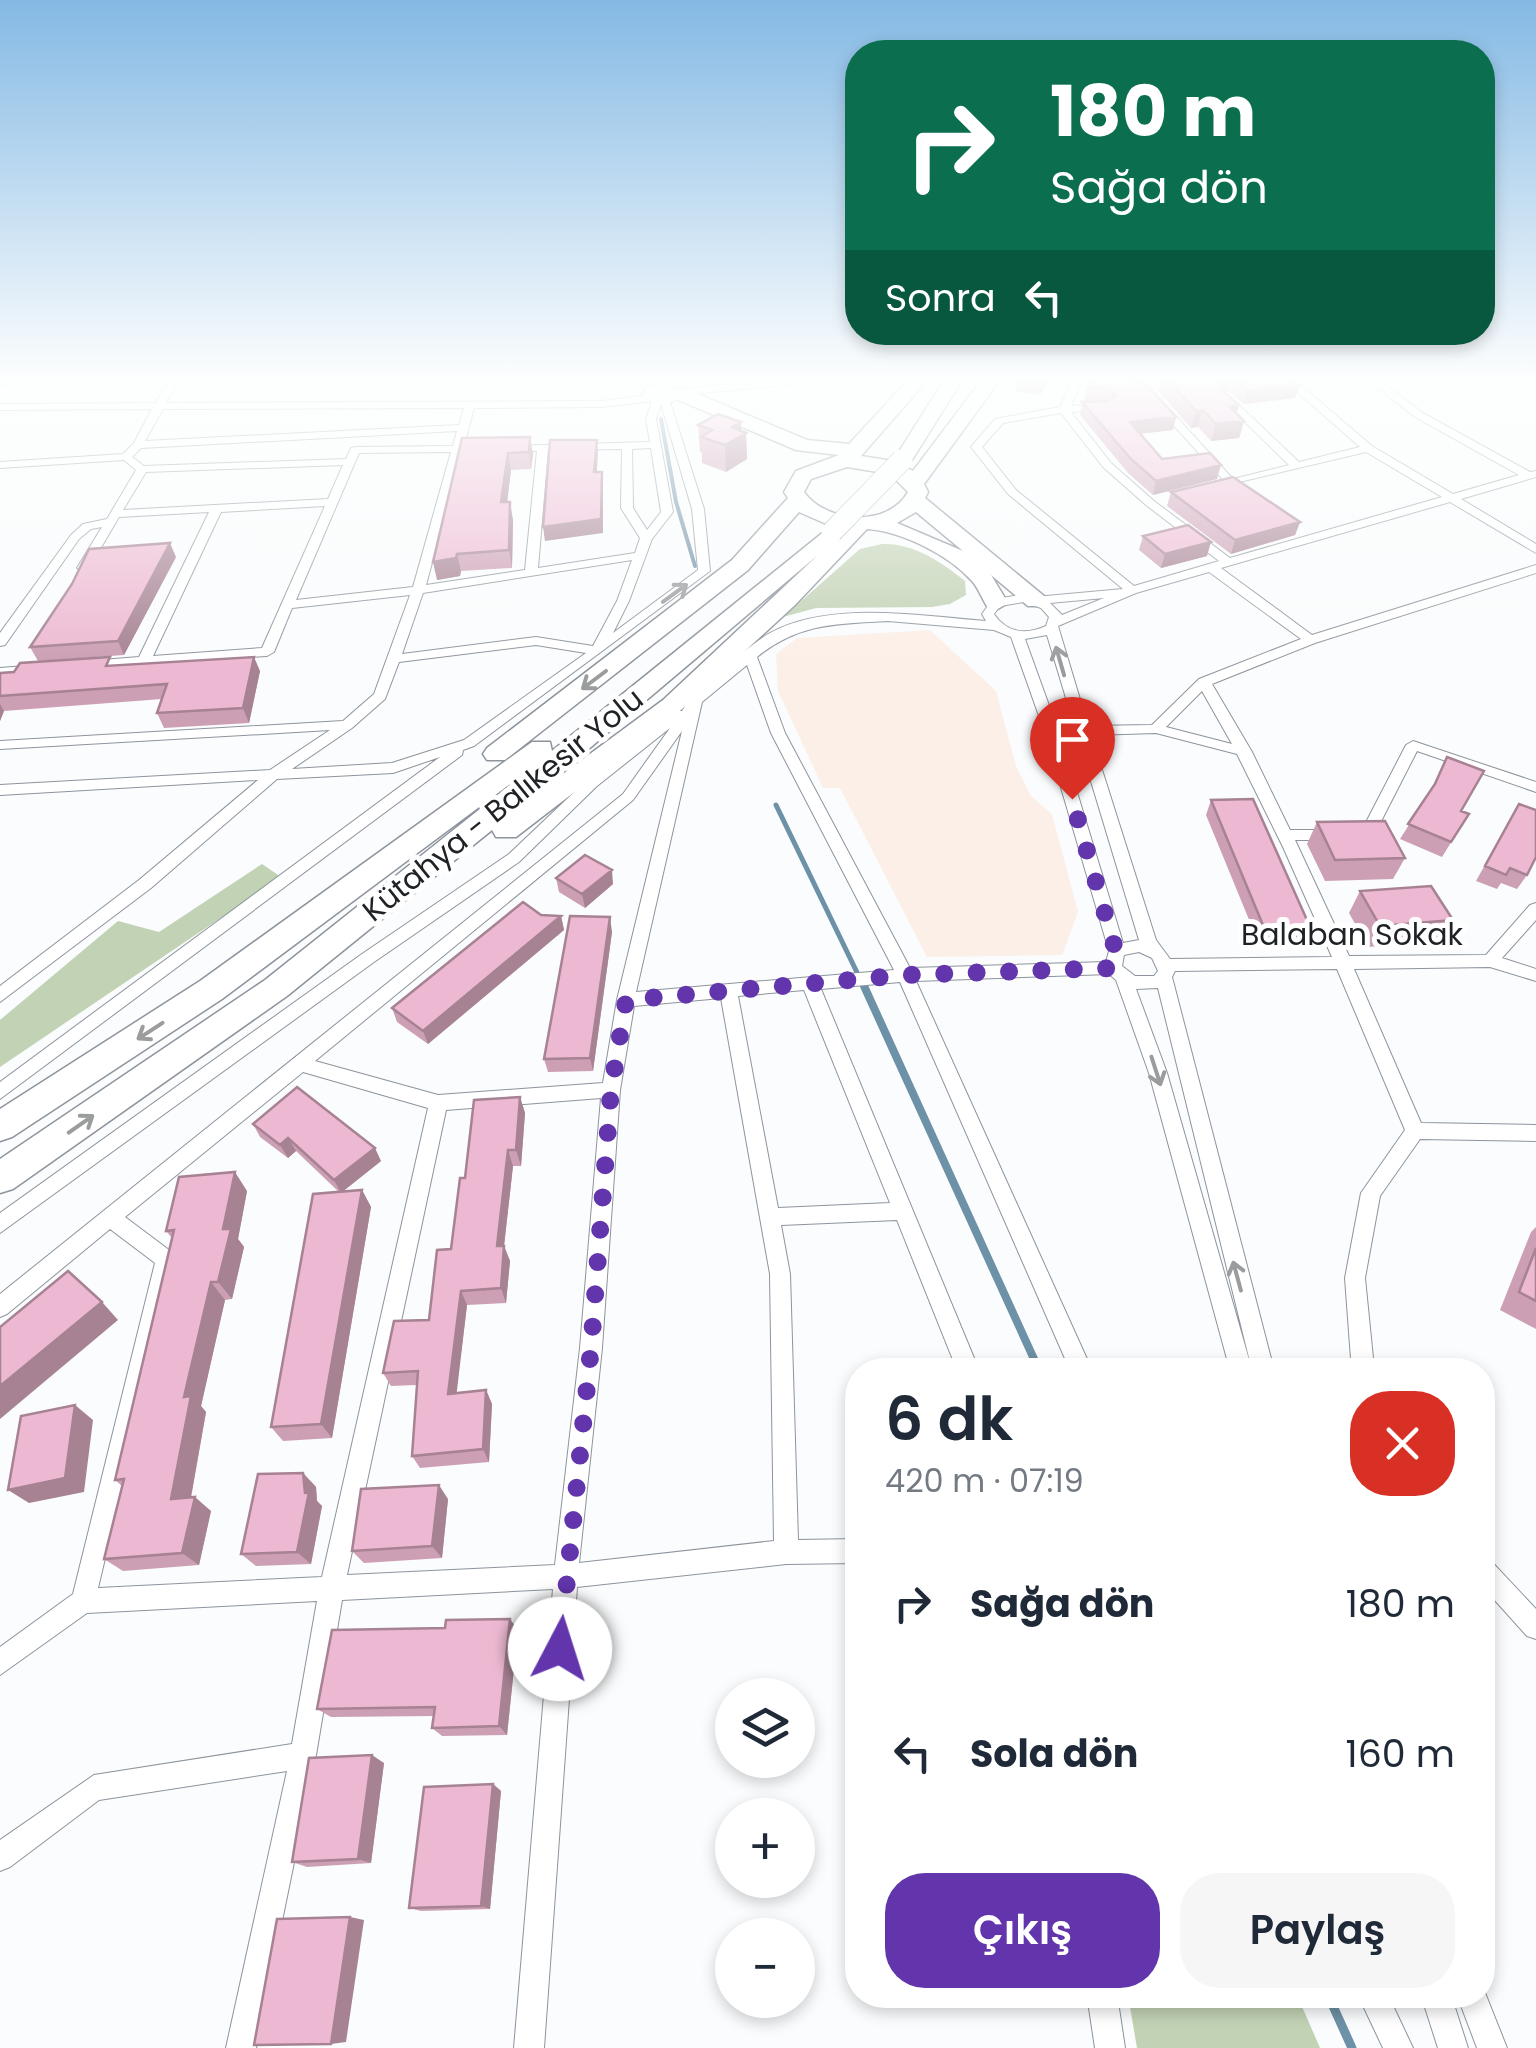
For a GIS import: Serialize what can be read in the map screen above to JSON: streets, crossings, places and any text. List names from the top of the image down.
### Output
{
  "streets": {
    "highway": ["Kütahya - Balıkesir Yolu"],
    "street": ["Balaban Sokak"]
  },
  "page": {
    "turn": ["180 m", "Sağa dön"],
    "then": "Sonra",
    "heading": ["6 dk", "420 m · 07:19"],
    "list": [
      {
        "name": "Sağa dön",
        "value": "180 m"
      },
      {
        "name": "Sola dön",
        "value": "160 m"
      }
    ],
    "map_buttons": ["+", "−"],
    "buttons": ["Çıkış", "Paylaş"]
  }
}
